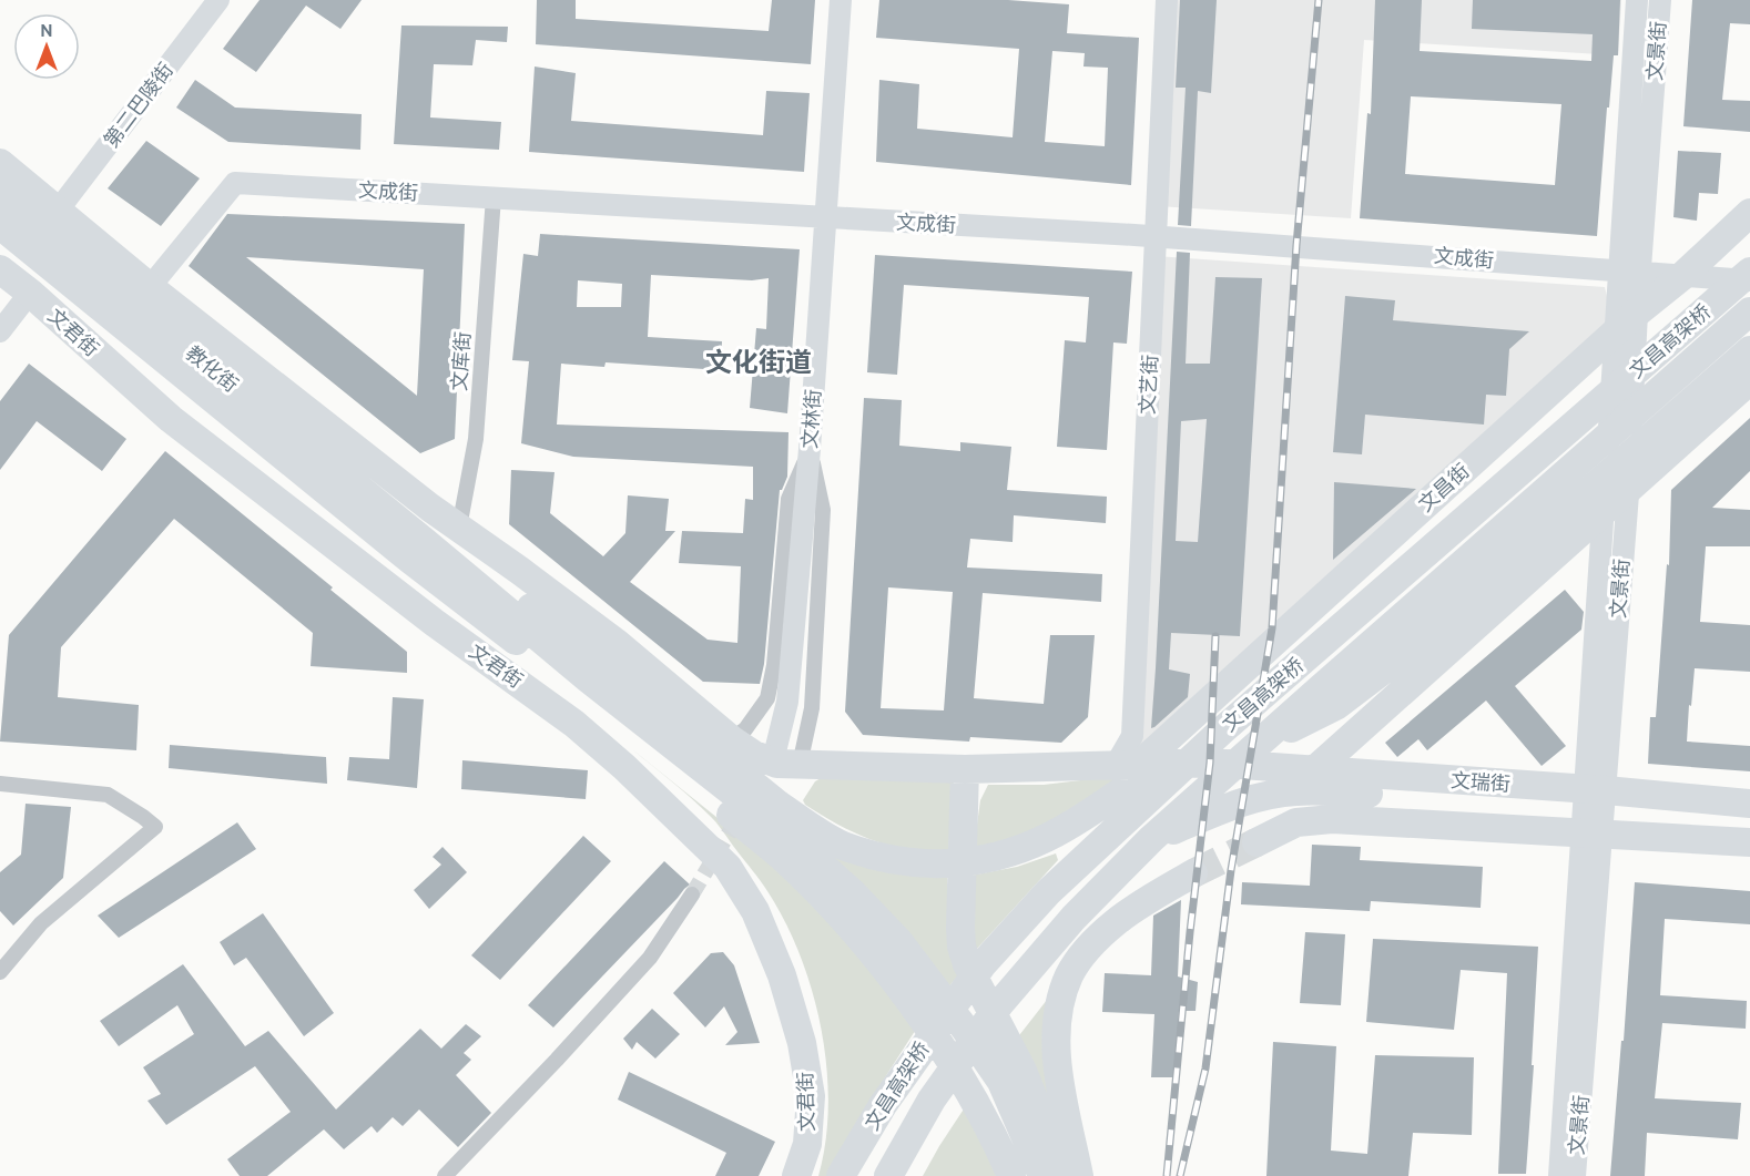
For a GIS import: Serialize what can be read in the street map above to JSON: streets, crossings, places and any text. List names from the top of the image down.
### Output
{
  "streets": {
    "highway": [
      "文君街",
      "文昌高架桥",
      "教化街",
      "文昌街",
      "文瑞街"
    ],
    "street": [
      "文景街",
      "第二巴陵街",
      "文成街",
      "文库街",
      "文艺街",
      "文林街"
    ]
  },
  "crossings": [
    ["文景街", "文成街"],
    ["文景街", "文昌街"],
    ["文景街", "文瑞街"],
    ["文成街", "文库街"],
    ["文成街", "文艺街"],
    ["文成街", "文林街"],
    ["文成街", "文昌街"],
    ["文艺街", "文昌街"],
    ["文艺街", "文瑞街"],
    ["文昌街", "文瑞街"]
  ],
  "districts": ["文化街道"],
  "north": "top"
}
